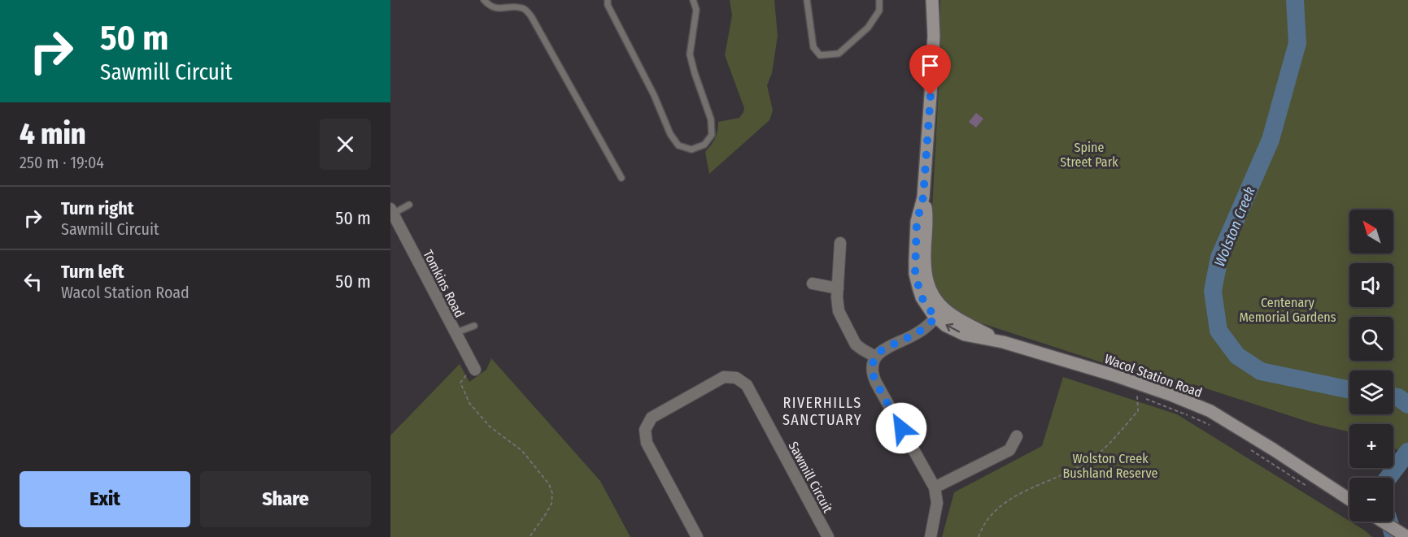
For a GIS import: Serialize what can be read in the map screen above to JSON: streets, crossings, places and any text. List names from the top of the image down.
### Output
{
  "streets": {
    "main road": ["Wacol Station Road"],
    "street": ["Tomkins Road", "Sawmill Circuit"]
  },
  "districts": ["RIVERHILLS SANCTUARY"],
  "water": ["Wolston Creek"],
  "parks": ["Spine Street Park", "Centenary Memorial Gardens", "Wolston Creek Bushland Reserve"],
  "north": "top left",
  "page": {
    "turn": ["50 m", "Sawmill Circuit"],
    "heading": ["4 min", "250 m · 19:04"],
    "list": [
      {
        "name": "Turn right",
        "note": "Sawmill Circuit",
        "value": "50 m"
      },
      {
        "name": "Turn left",
        "note": "Wacol Station Road",
        "value": "50 m"
      }
    ],
    "map_buttons": ["+", "−"],
    "buttons": ["Exit", "Share"]
  }
}
